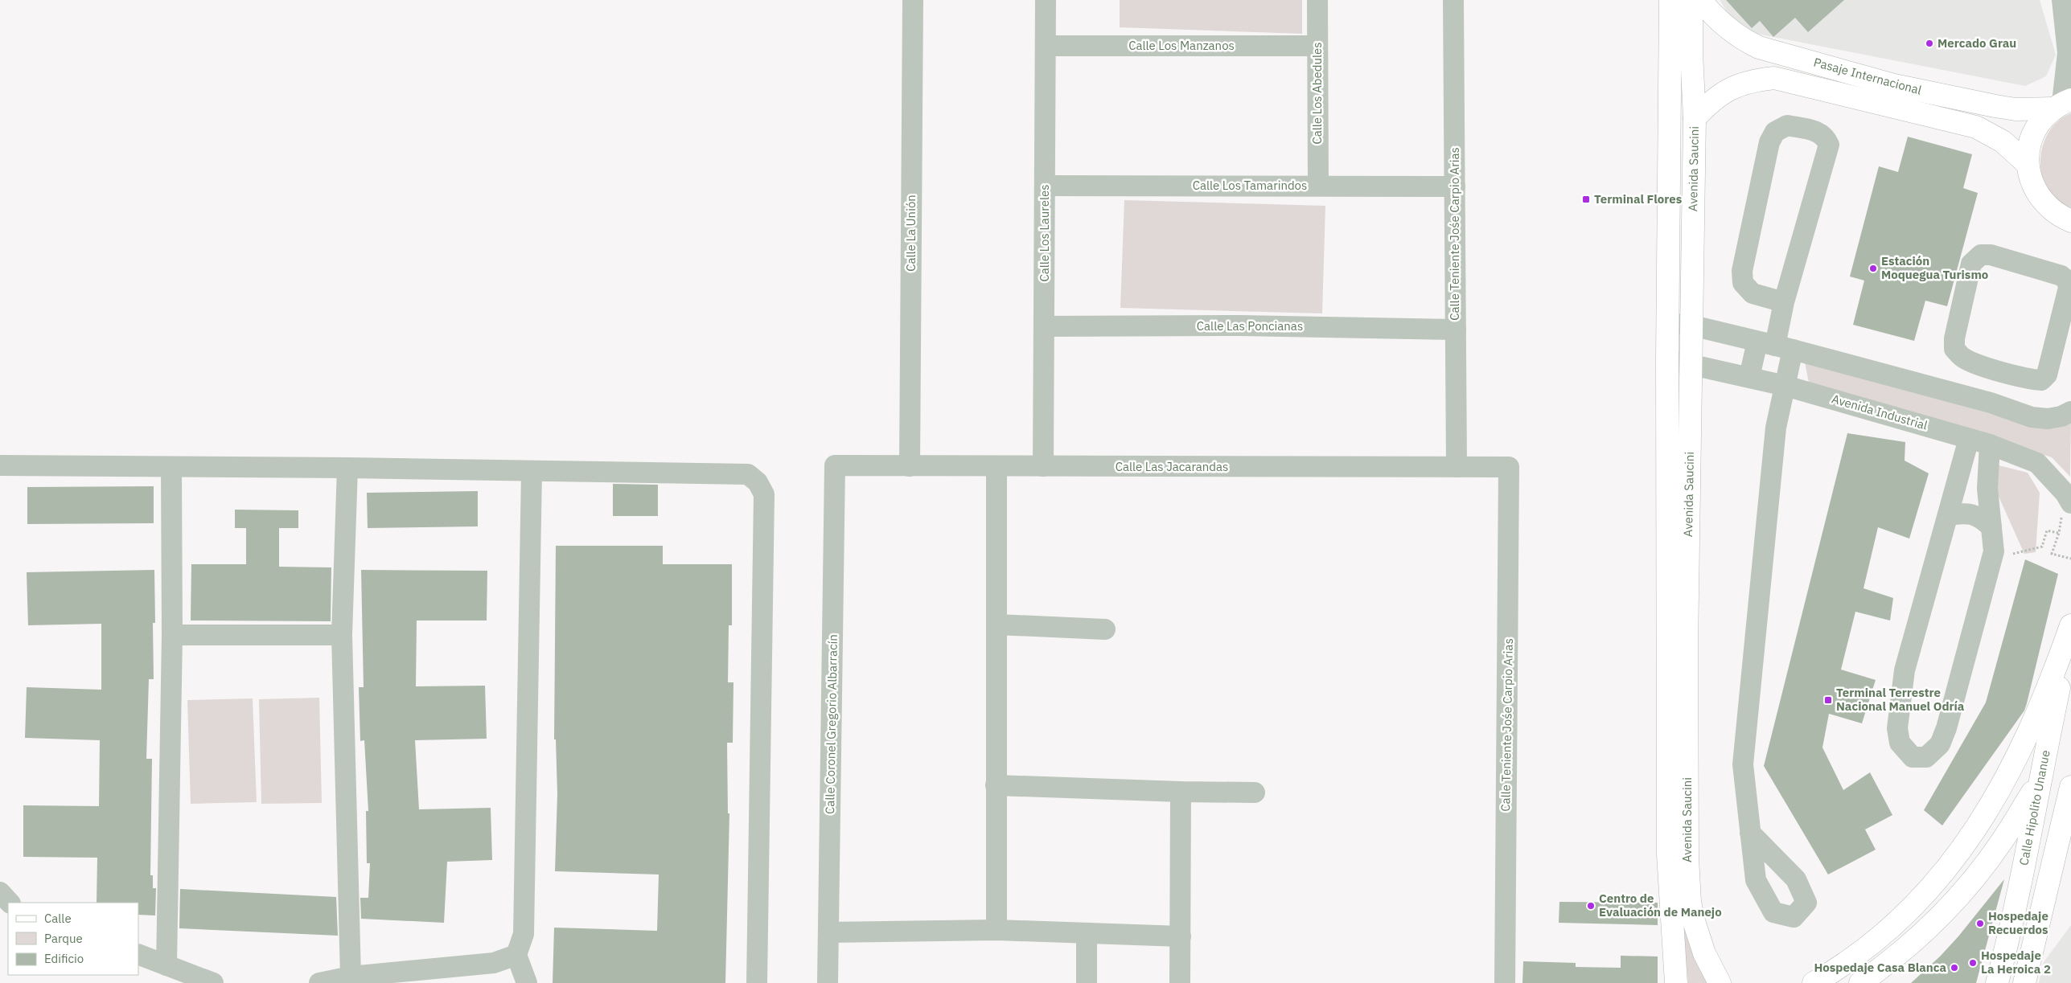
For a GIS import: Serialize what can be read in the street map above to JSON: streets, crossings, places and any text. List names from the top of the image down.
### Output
{
  "streets": {
    "main road": ["Pasaje Internacional", "Avenida Saucini", "Calle Hipolito Unanue"],
    "street": [
      "Calle Los Manzanos",
      "Calle Los Abedules",
      "Calle Los Tamarindos",
      "Calle La Unión",
      "Calle Los Laureles",
      "Calle Teniente Jośe Carpio Arias",
      "Calle Las Poncianas",
      "Avenida Industrial",
      "Calle Las Jacarandas",
      "Calle Coronel Gregorio Albarracín"
    ]
  },
  "crossings": [
    ["Calle Los Manzanos", "Calle Los Abedules"],
    ["Calle Los Manzanos", "Calle Los Laureles"],
    ["Pasaje Internacional", "Avenida Saucini"],
    ["Calle Los Abedules", "Calle Los Tamarindos"],
    ["Avenida Saucini", "Avenida Industrial"],
    ["Calle Los Tamarindos", "Calle Los Laureles"],
    ["Calle Los Tamarindos", "Calle Teniente Jośe Carpio Arias"],
    ["Calle La Unión", "Calle Las Jacarandas"],
    ["Calle Los Laureles", "Calle Las Poncianas"],
    ["Calle Los Laureles", "Calle Las Jacarandas"],
    ["Calle Teniente Jośe Carpio Arias", "Calle Las Poncianas"],
    ["Calle Teniente Jośe Carpio Arias", "Calle Las Jacarandas"],
    ["Calle Las Jacarandas", "Calle Coronel Gregorio Albarracín"]
  ],
  "places": {
    "other": [
      "Mercado Grau",
      "Estación Moquegua Turismo",
      "Centro de Evaluación de Manejo",
      "Hospedaje Recuerdos",
      "Hospedaje La Heroica 2",
      "Hospedaje Casa Blanca"
    ],
    "transit": ["Terminal Flores", "Terminal Terrestre Nacional Manuel Odría"]
  },
  "legend": ["Calle", "Parque", "Edificio"]
}
